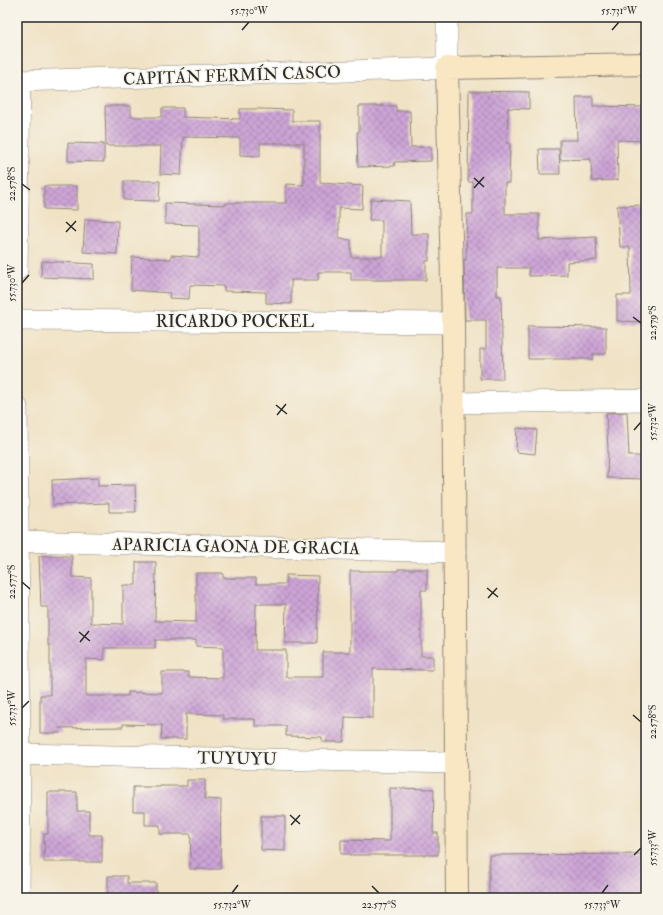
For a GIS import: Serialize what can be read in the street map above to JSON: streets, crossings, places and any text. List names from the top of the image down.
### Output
{
  "streets": {
    "street": [
      "CAPITÁN FERMÍN CASCO",
      "RICARDO POCKEL",
      "APARICIA GAONA DE GRACIA",
      "TUYUYU"
    ]
  },
  "coordinates": [
    "55.730°W",
    "55.731°W",
    "22.578°S",
    "22.579°S",
    "55.732°W",
    "22.577°S",
    "55.733°W"
  ]
}
